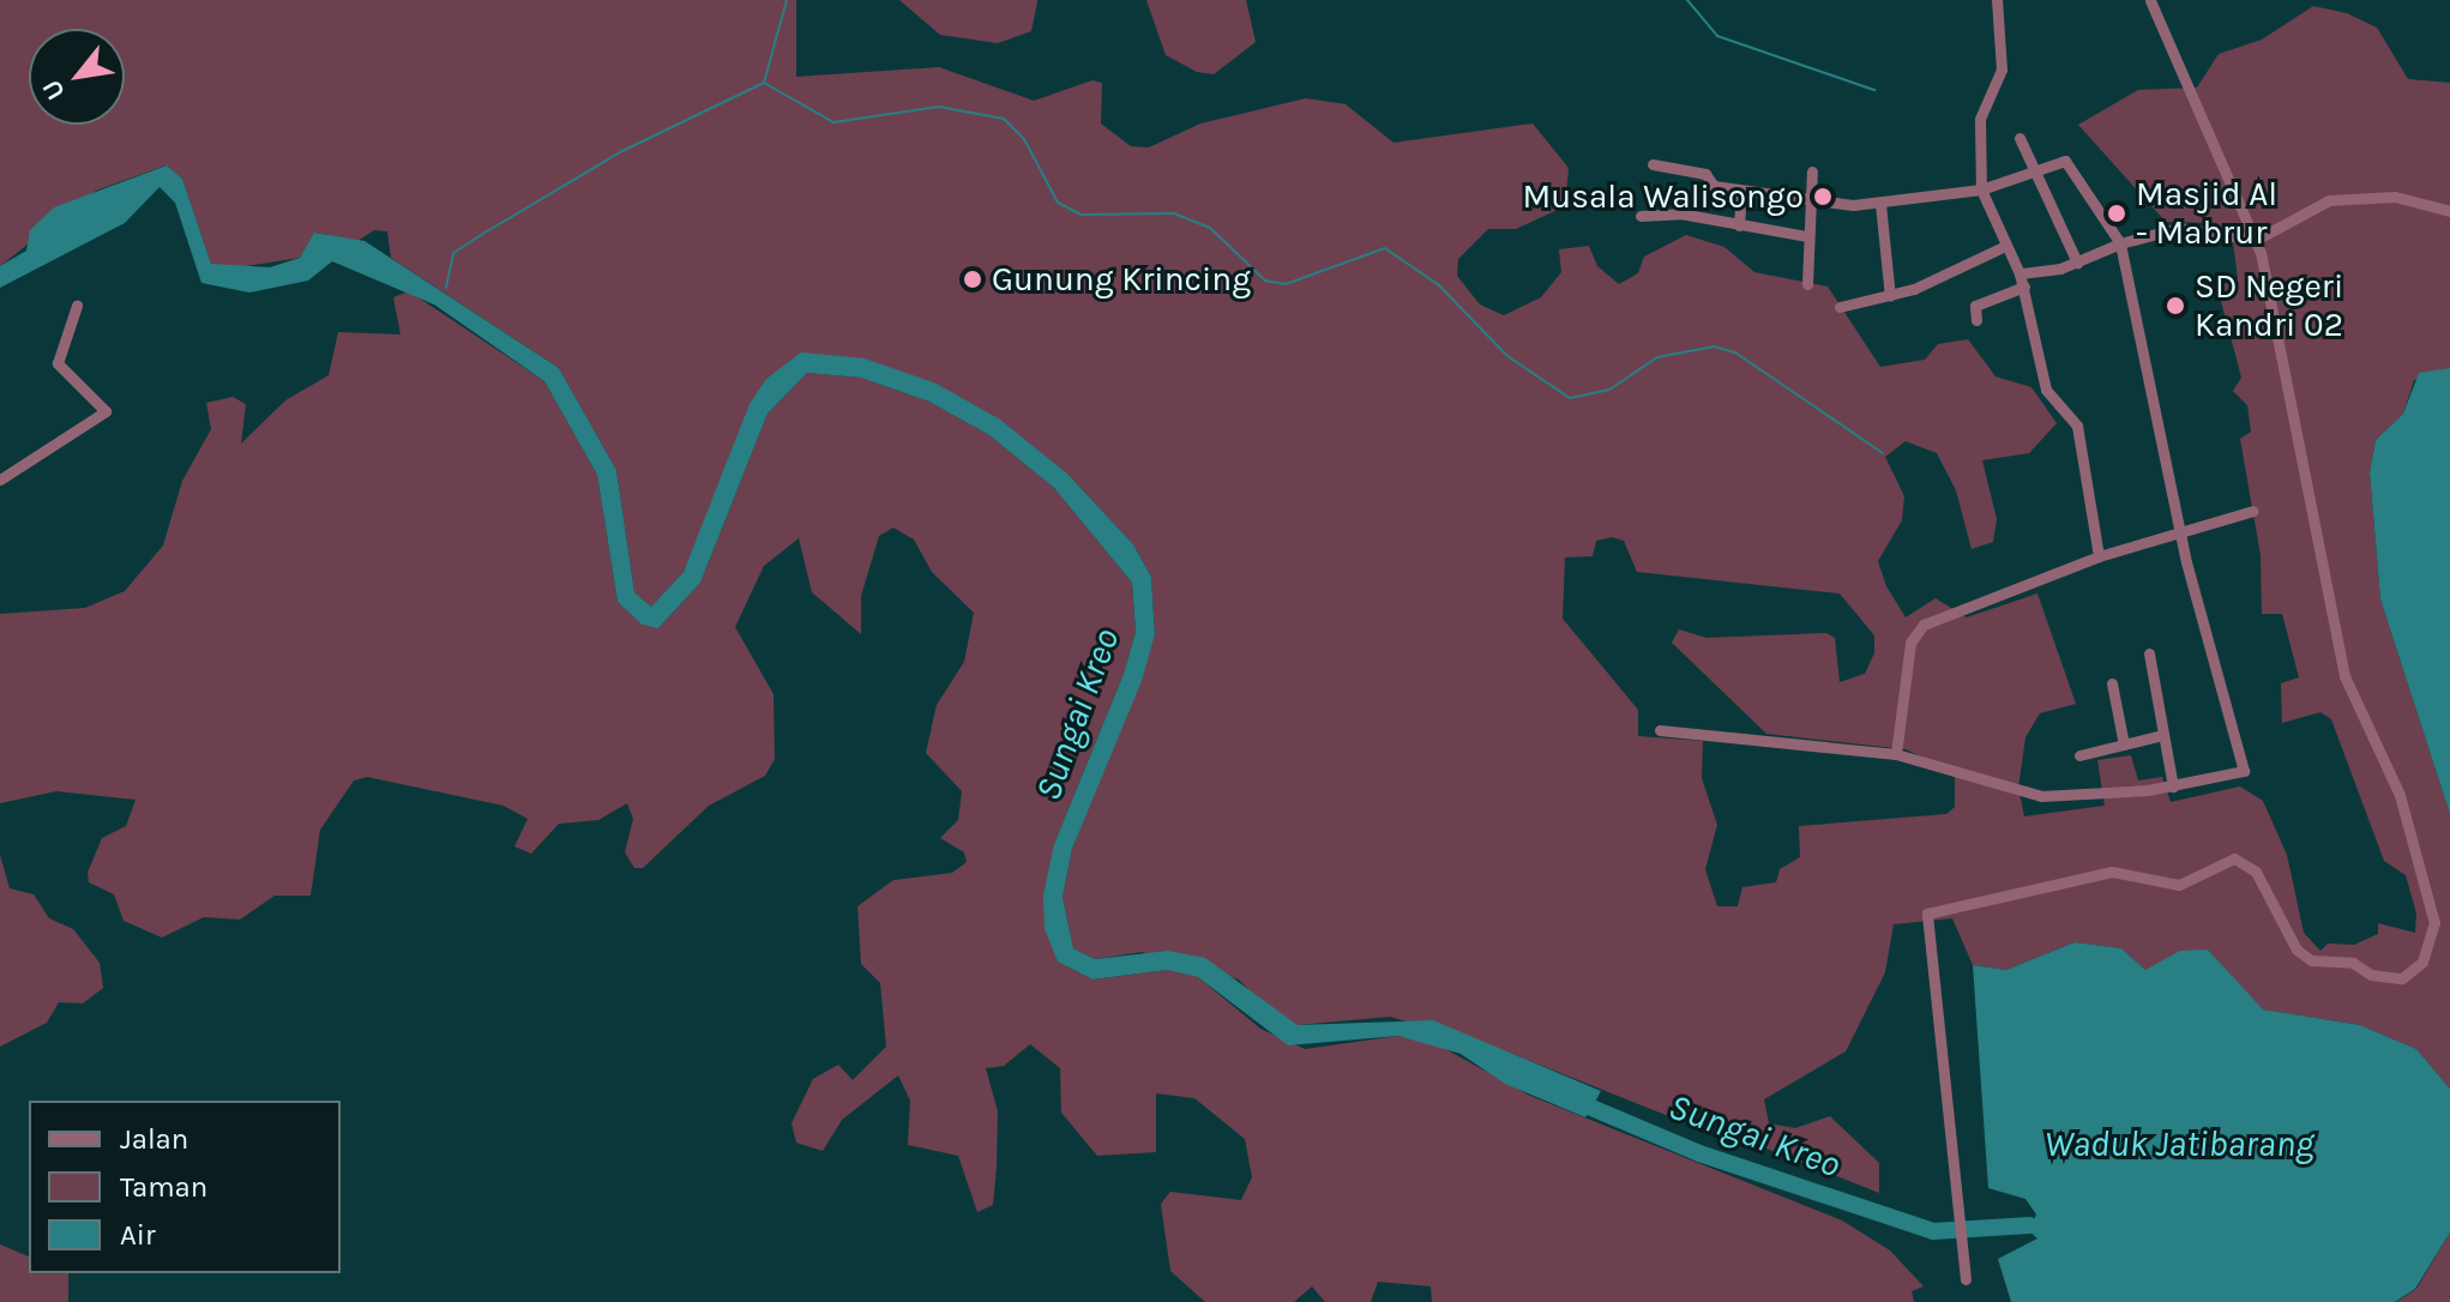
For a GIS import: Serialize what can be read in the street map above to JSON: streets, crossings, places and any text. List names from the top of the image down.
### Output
{
  "water": ["Sungai Kreo", "Waduk Jatibarang"],
  "places": [
    "Musala Walisongo",
    "Masjid Al - Mabrur",
    "Gunung Krincing",
    "SD Negeri Kandri 02"
  ],
  "legend": ["Jalan", "Taman", "Air"],
  "north": "bottom left"
}
